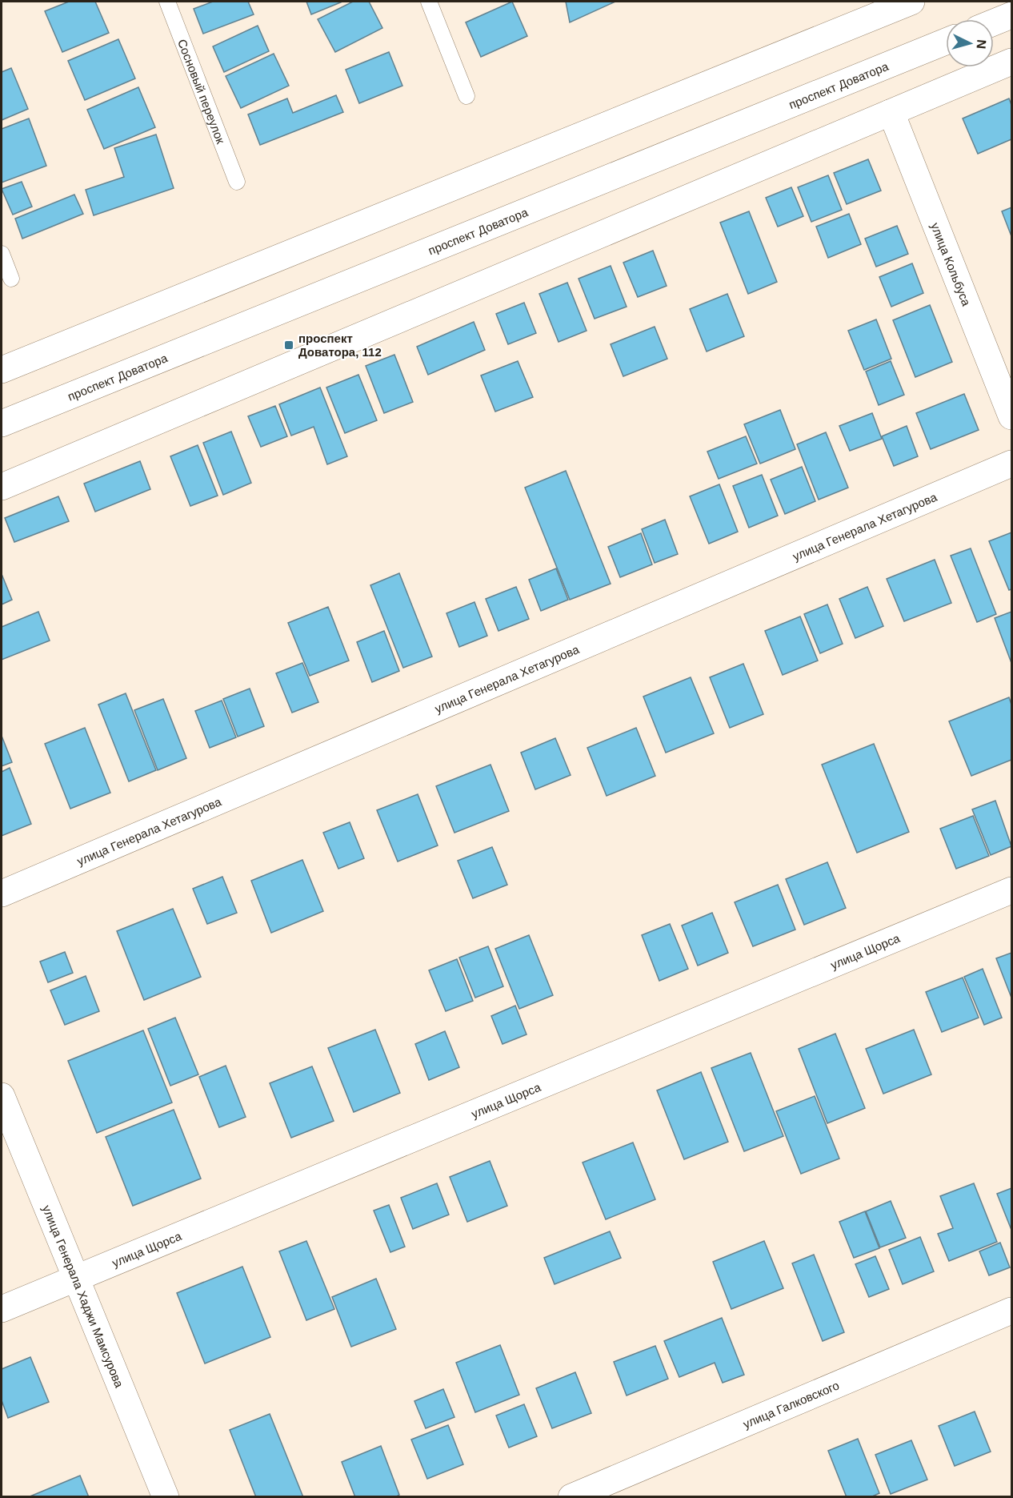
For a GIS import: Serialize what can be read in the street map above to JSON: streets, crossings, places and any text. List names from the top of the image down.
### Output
{
  "streets": {
    "street": [
      "проспект Доватора",
      "улица Кольбуса",
      "улица Генерала Хетагурова",
      "улица Щорса",
      "улица Генерала Хаджи Мамсурова",
      "улица Галковского"
    ],
    "lane": ["Сосновый переулок"]
  },
  "crossings": [
    ["улица Щорса", "улица Генерала Хаджи Мамсурова"]
  ],
  "places": {
    "transit": ["проспект Доватора, 112"]
  },
  "north": "right"
}
